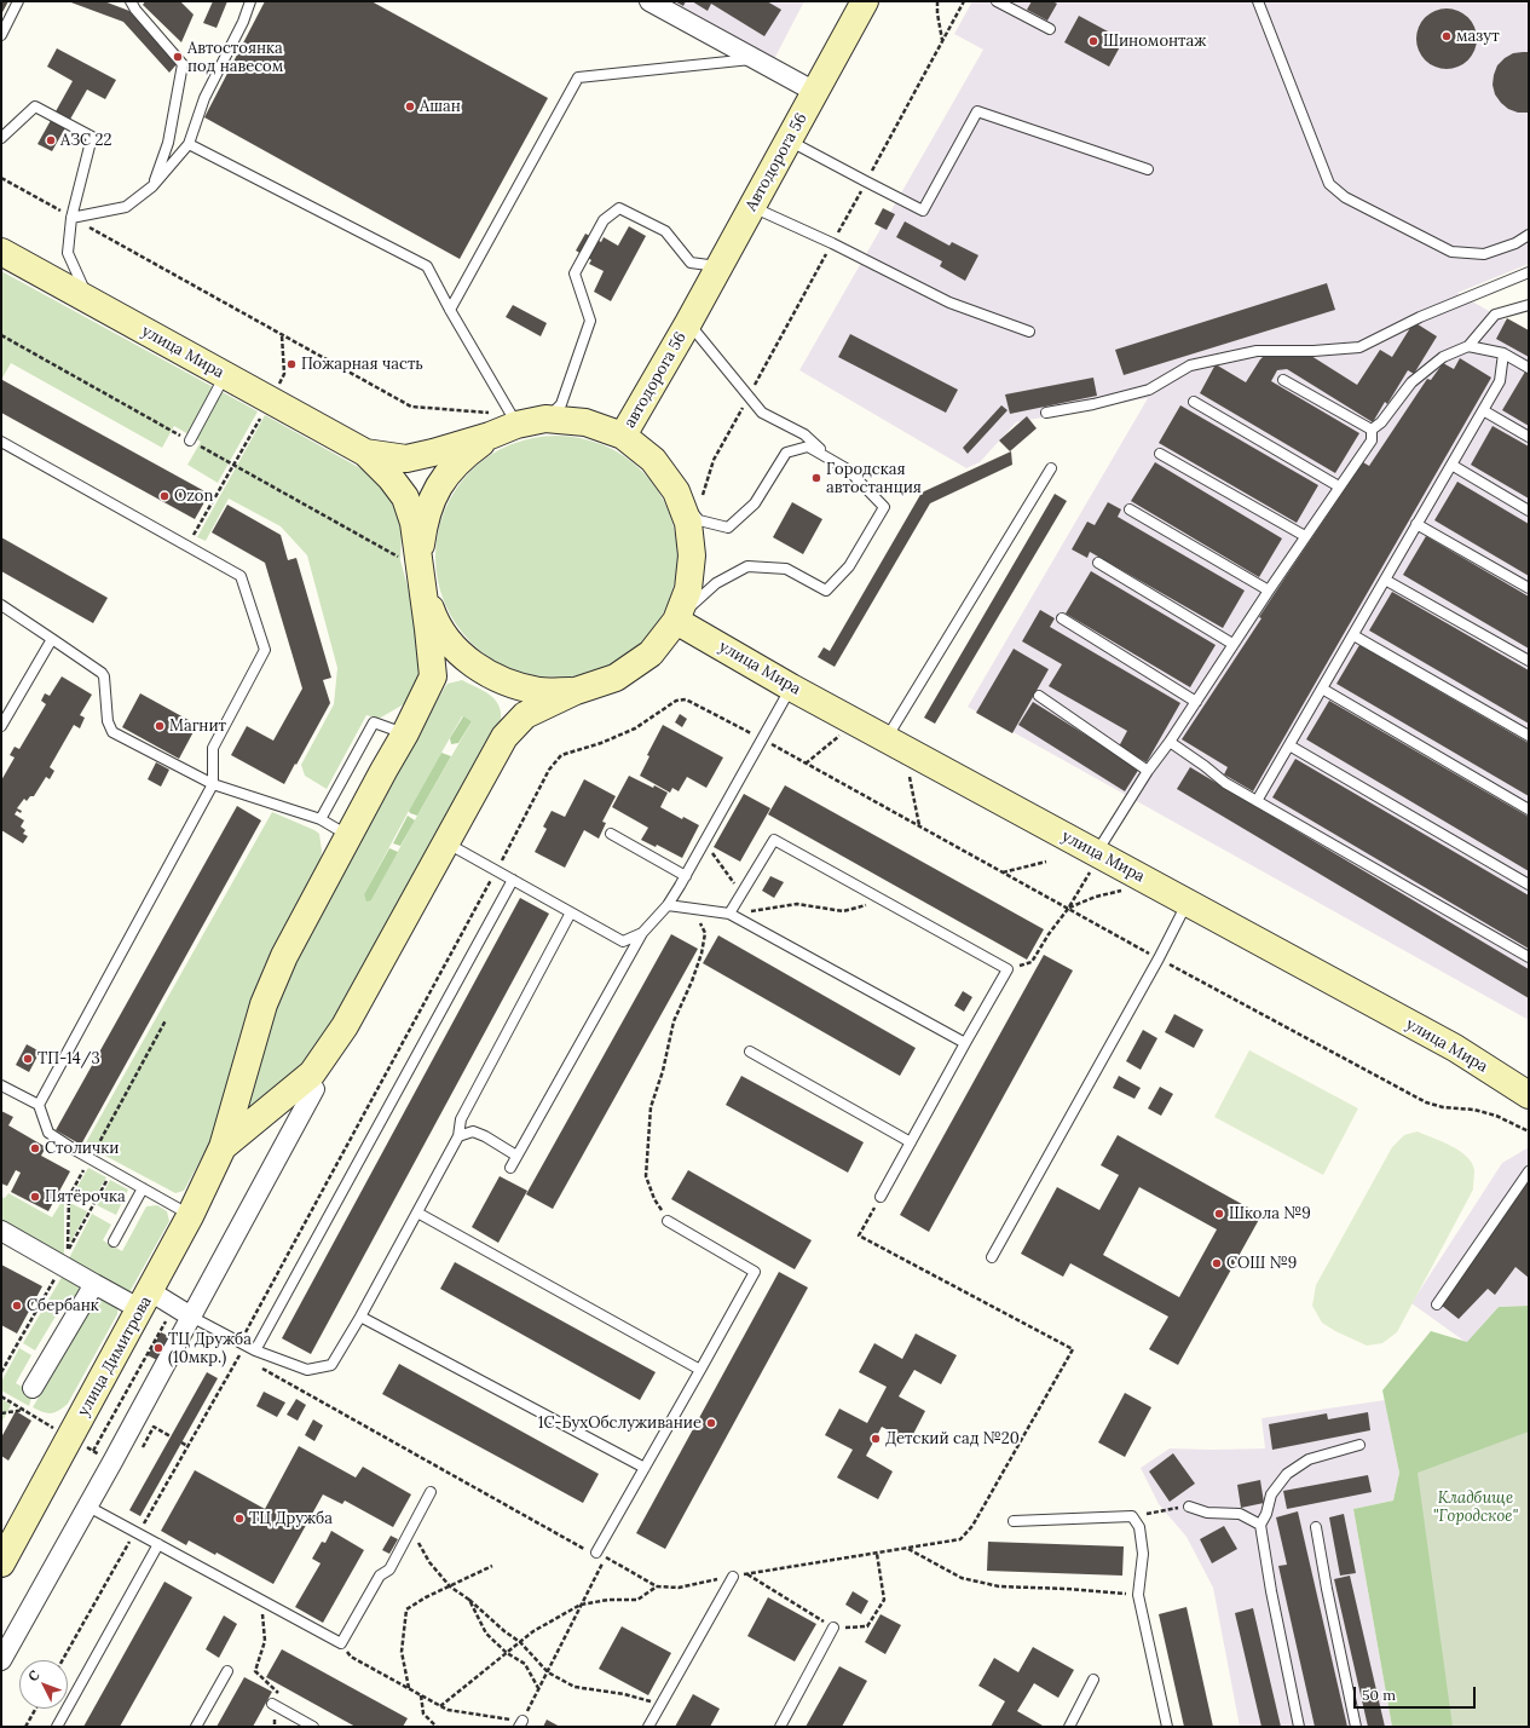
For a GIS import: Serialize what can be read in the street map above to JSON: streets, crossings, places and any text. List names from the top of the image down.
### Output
{
  "streets": {
    "main road": [
      "Автодорога 56",
      "улица Мира",
      "автодорога 56",
      "улица Димитрова"
    ]
  },
  "crossings": [
    ["Автодорога 56", "автодорога 56"]
  ],
  "parks": ["Кладбище \"Городское\""],
  "places": [
    "мазут",
    "Шиномонтаж",
    "Автостоянка под навесом",
    "Ашан",
    "АЗС 22",
    "Пожарная часть",
    "Городская автостанция",
    "Ozon",
    "Магнит",
    "ТП-14/3",
    "Столички",
    "Пятёрочка",
    "Школа №9",
    "СОШ №9",
    "Сбербанк",
    "ТЦ Дружба (10мкр.)",
    "1С-БухОбслуживание",
    "Детский сад №20",
    "ТЦ Дружба"
  ],
  "scale_bar": "50 m",
  "north": "top left"
}
